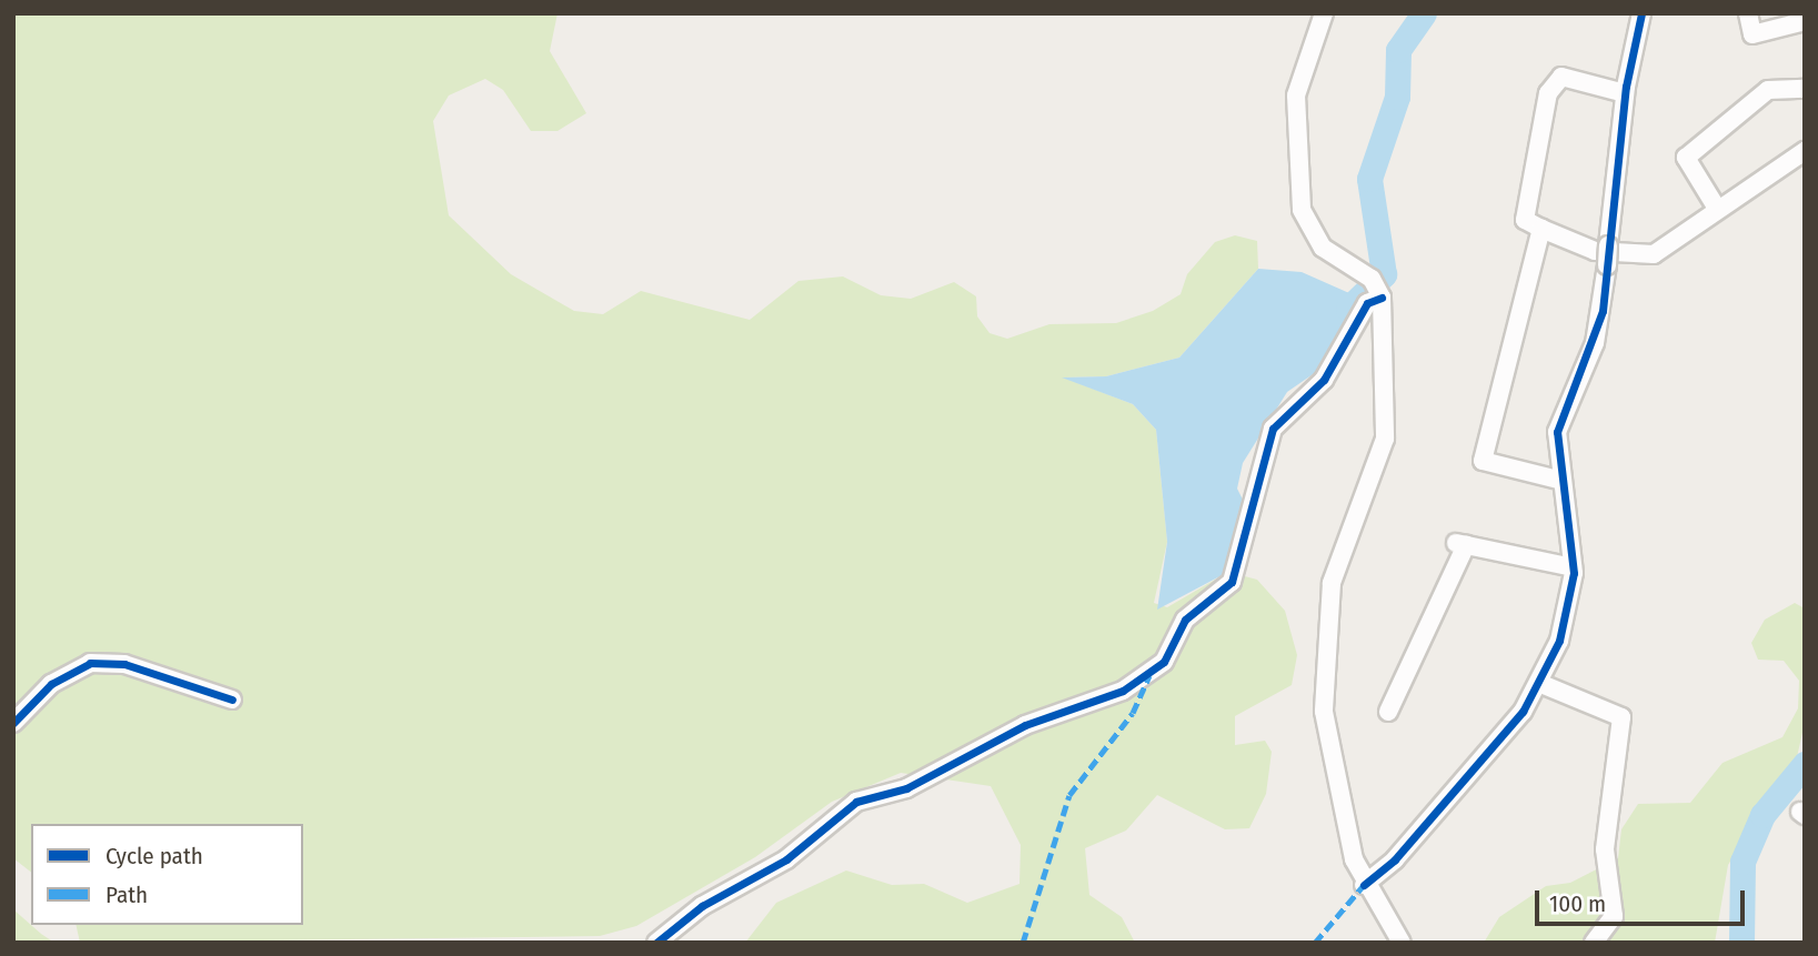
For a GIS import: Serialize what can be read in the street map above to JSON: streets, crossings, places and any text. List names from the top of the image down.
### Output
{
  "legend": ["Cycle path", "Path"],
  "scale_bar": "100 m"
}
